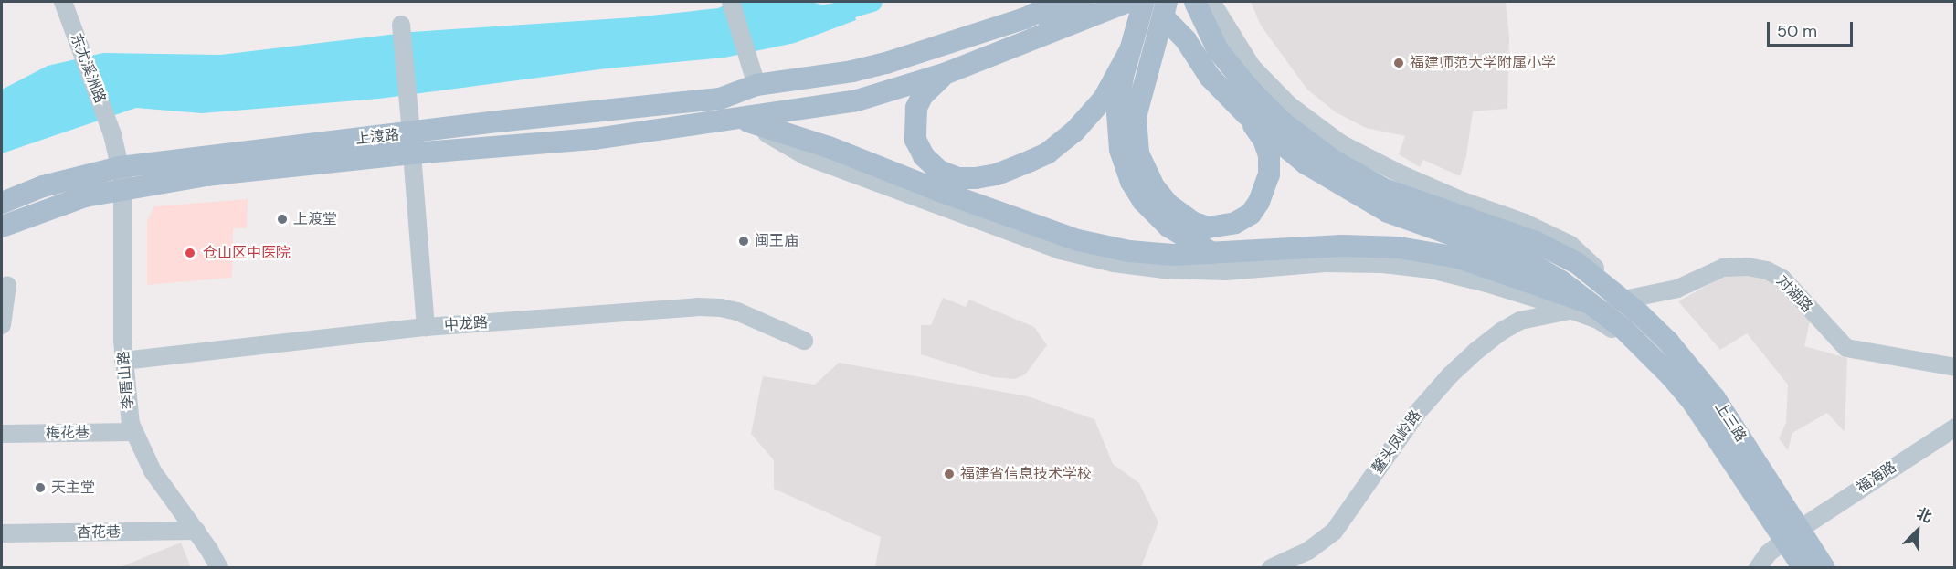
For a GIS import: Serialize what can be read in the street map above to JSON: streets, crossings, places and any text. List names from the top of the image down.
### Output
{
  "streets": {
    "main road": ["上渡路", "上三路"],
    "street": [
      "东尤溪洲路",
      "对湖路",
      "中龙路",
      "李厝山路",
      "梅花巷",
      "鳌头凤岭路",
      "福海路",
      "杏花巷"
    ]
  },
  "crossings": [
    ["东尤溪洲路", "上渡路"],
    ["东尤溪洲路", "李厝山路"],
    ["上渡路", "李厝山路"],
    ["对湖路", "鳌头凤岭路"],
    ["中龙路", "李厝山路"],
    ["李厝山路", "梅花巷"],
    ["李厝山路", "杏花巷"],
    ["上三路", "福海路"]
  ],
  "places": [
    "福建师范大学附属小学",
    "上渡堂",
    "闽王庙",
    "仓山区中医院",
    "福建省信息技术学校",
    "天主堂"
  ],
  "scale_bar": "50 m",
  "north": "top right"
}
